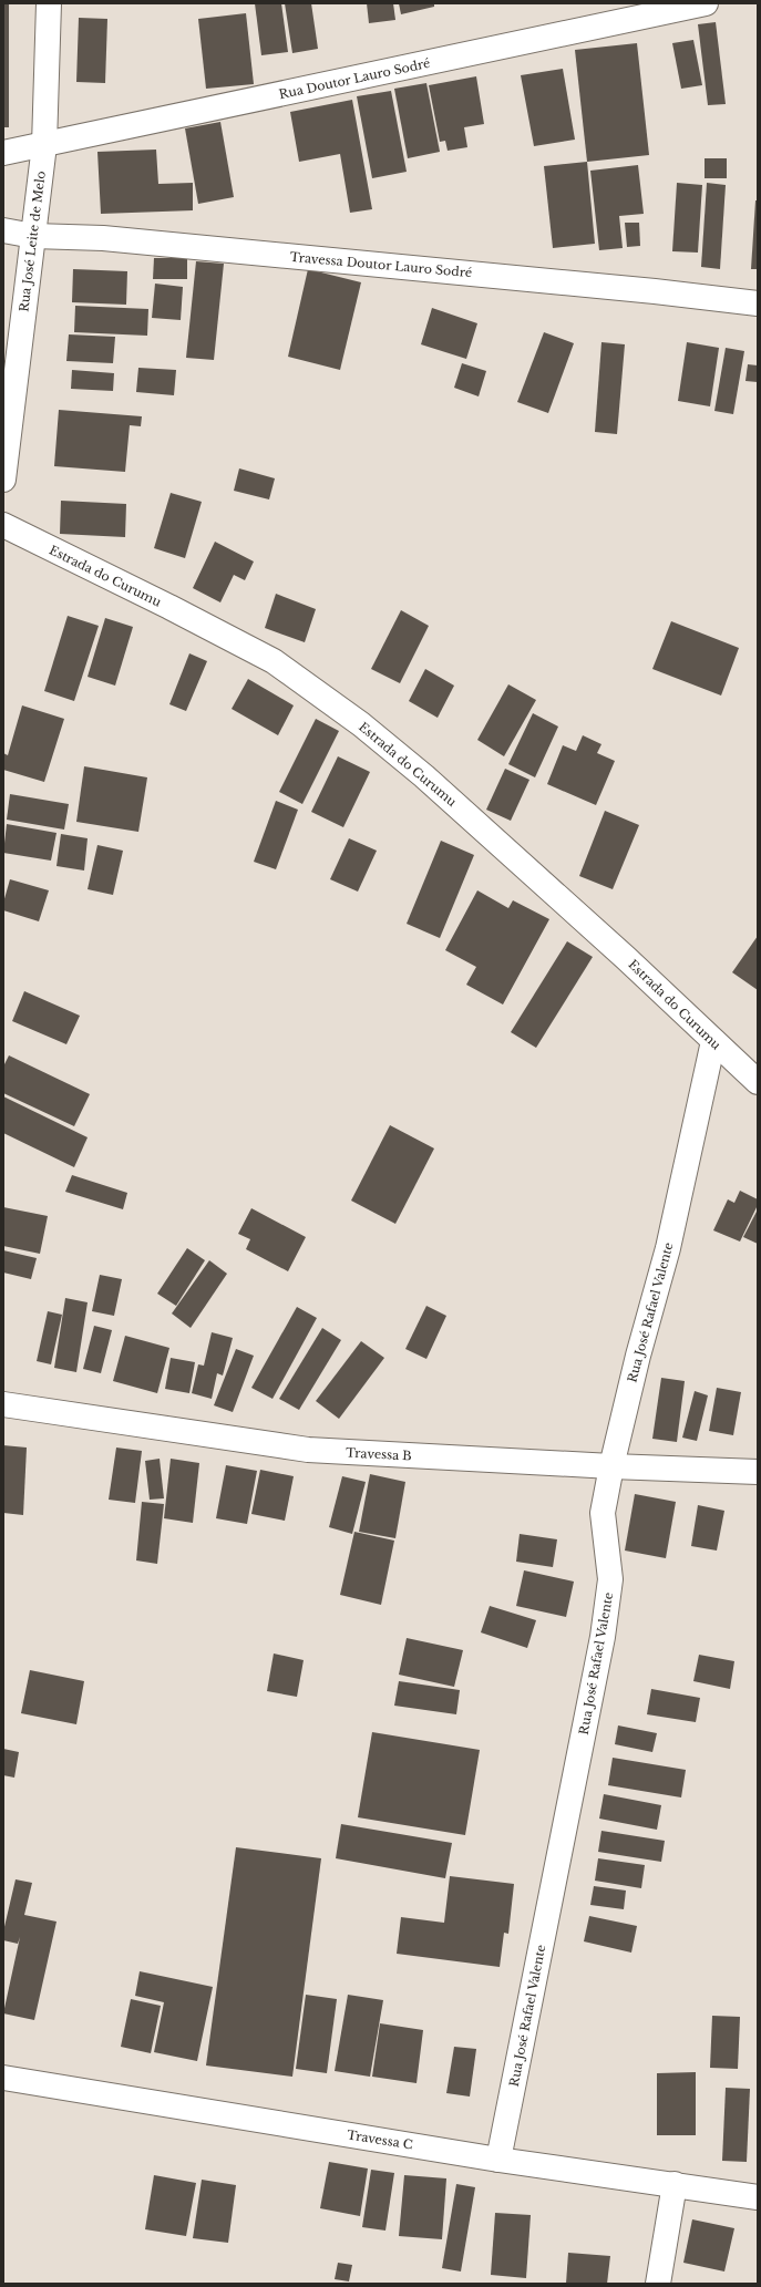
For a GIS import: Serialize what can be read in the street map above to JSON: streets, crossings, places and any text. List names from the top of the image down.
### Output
{
  "streets": {
    "street": [
      "Rua Doutor Lauro Sodré",
      "Rua José Leite de Melo",
      "Travessa Doutor Lauro Sodré",
      "Estrada do Curumu",
      "Rua José Rafael Valente",
      "Travessa B",
      "Travessa C"
    ]
  },
  "crossings": [
    ["Rua Doutor Lauro Sodré", "Rua José Leite de Melo"],
    ["Rua José Leite de Melo", "Travessa Doutor Lauro Sodré"],
    ["Estrada do Curumu", "Rua José Rafael Valente"],
    ["Rua José Rafael Valente", "Travessa B"],
    ["Rua José Rafael Valente", "Travessa C"]
  ]
}
